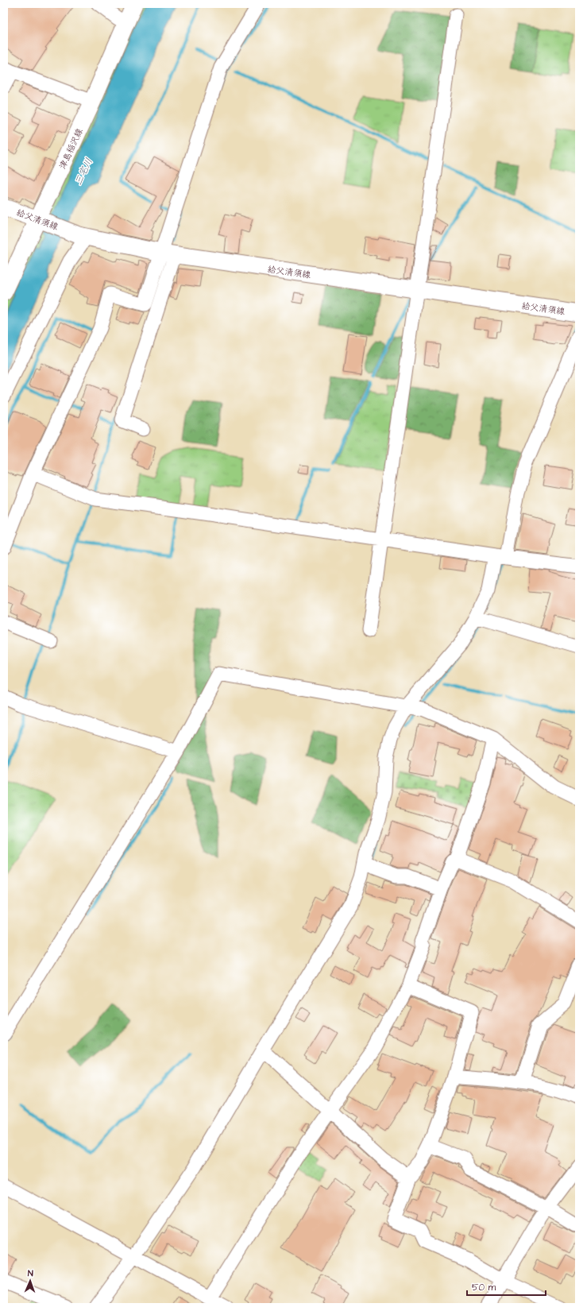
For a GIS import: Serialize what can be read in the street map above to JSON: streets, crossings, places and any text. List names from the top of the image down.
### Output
{
  "streets": {
    "main road": ["津島稲沢線", "給父清須線"]
  },
  "crossings": [
    ["津島稲沢線", "給父清須線"]
  ],
  "water": ["三宅川"],
  "scale_bar": "50 m",
  "north": "top"
}
